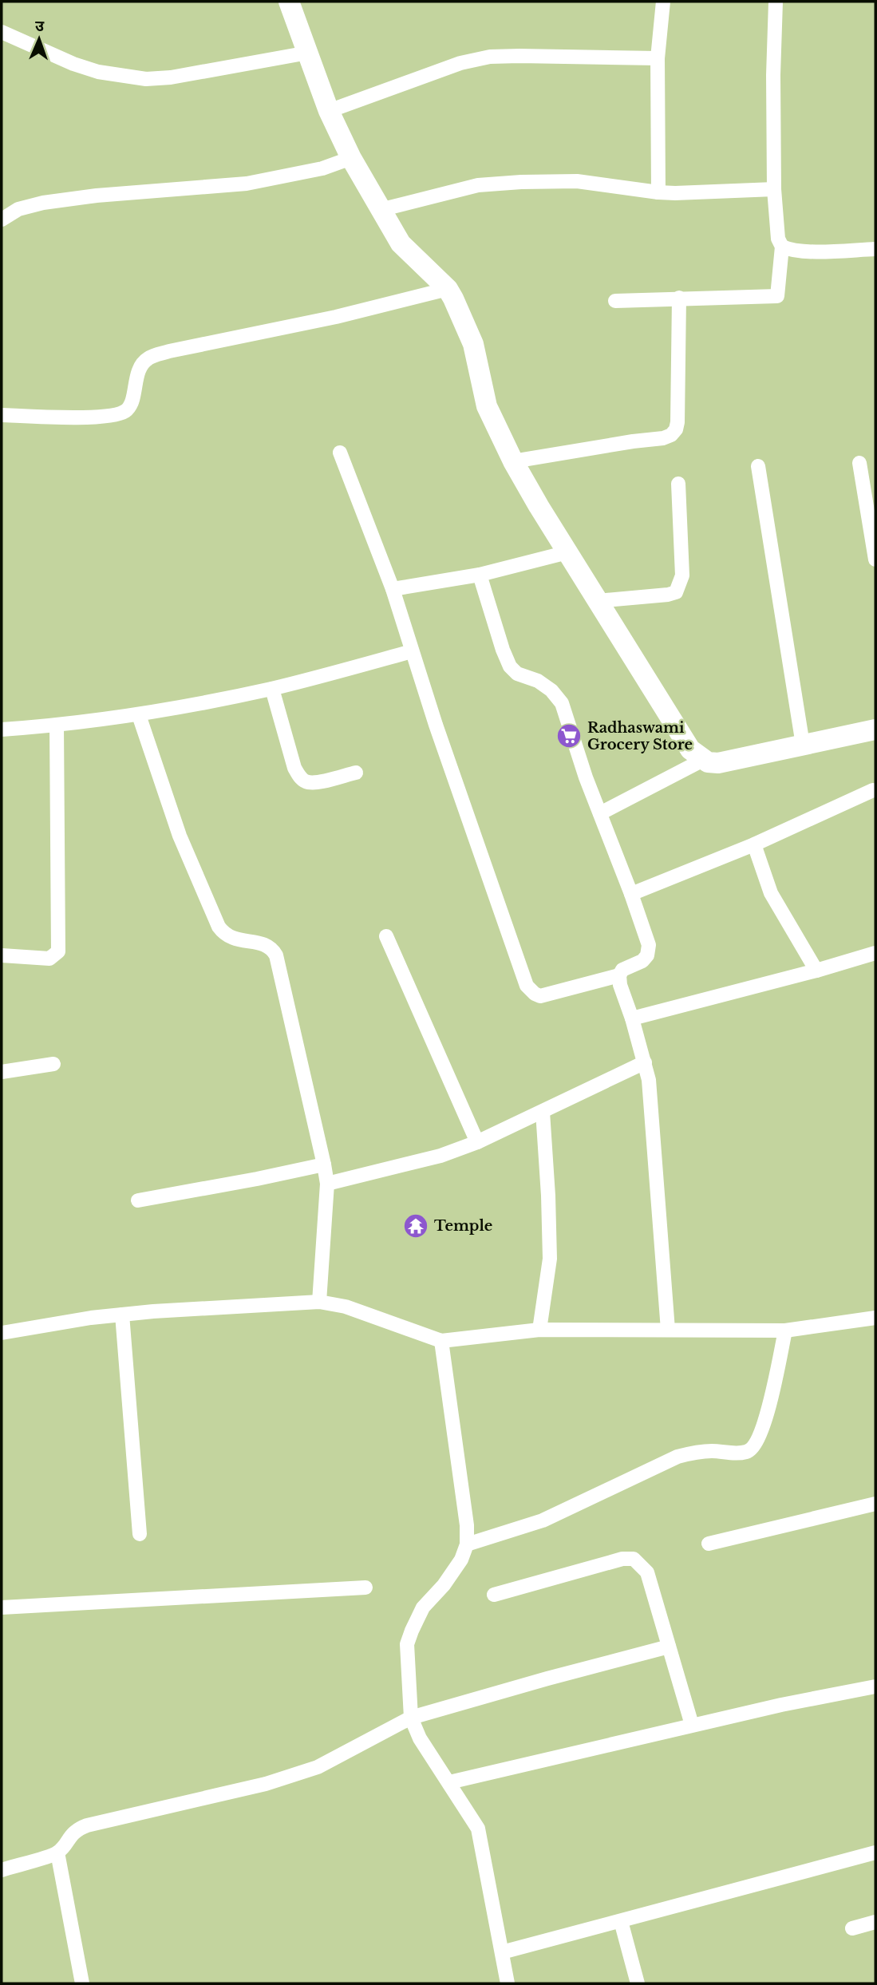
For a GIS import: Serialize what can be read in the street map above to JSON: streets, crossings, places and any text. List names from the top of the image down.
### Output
{
  "places": {
    "supermarket": ["Radhaswami Grocery Store"],
    "temple": ["Temple"]
  },
  "north": "top"
}
